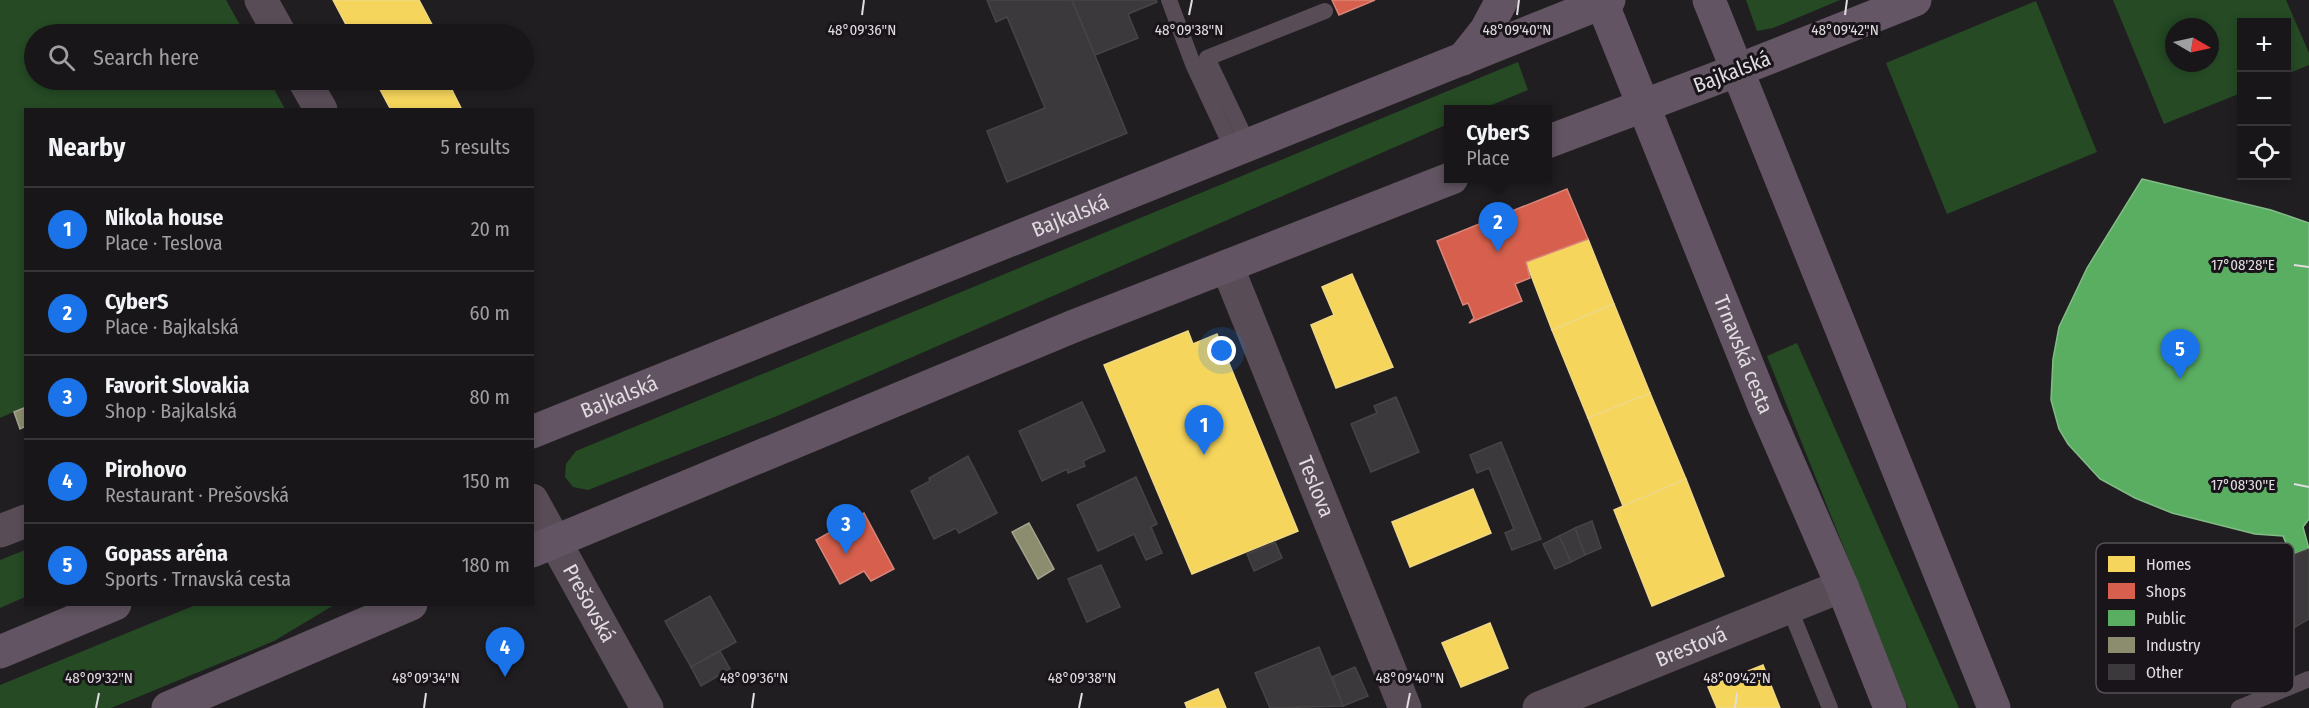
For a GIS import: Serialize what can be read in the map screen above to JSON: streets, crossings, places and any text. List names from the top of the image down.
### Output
{
  "streets": {
    "main road": ["Bajkalská", "Trnavská cesta"],
    "street": ["Teslova", "Prešovská", "Brestová"]
  },
  "crossings": [
    ["Bajkalská", "Trnavská cesta"],
    ["Trnavská cesta", "Brestová"]
  ],
  "legend": [
    "Homes",
    "Shops",
    "Public",
    "Industry",
    "Other"
  ],
  "north": "right",
  "page": {
    "map_buttons": ["+", "−"],
    "search": "Search here",
    "popup": ["CyberS", "Place"],
    "heading": ["Nearby", "5 results"],
    "list": [
      {
        "mark": "1",
        "name": "Nikola house",
        "note": "Place · Teslova",
        "value": "20 m"
      },
      {
        "mark": "2",
        "name": "CyberS",
        "note": "Place · Bajkalská",
        "value": "60 m"
      },
      {
        "mark": "3",
        "name": "Favorit Slovakia",
        "note": "Shop · Bajkalská",
        "value": "80 m"
      },
      {
        "mark": "4",
        "name": "Pirohovo",
        "note": "Restaurant · Prešovská",
        "value": "150 m"
      },
      {
        "mark": "5",
        "name": "Gopass aréna",
        "note": "Sports · Trnavská cesta",
        "value": "180 m"
      }
    ],
    "pins": [
      "2",
      "5",
      "1",
      "3",
      "4"
    ]
  },
  "coordinates": [
    "48°09'36\"N",
    "48°09'38\"N",
    "48°09'40\"N",
    "48°09'42\"N",
    "17°08'28\"E",
    "17°08'30\"E",
    "48°09'32\"N",
    "48°09'34\"N"
  ]
}
